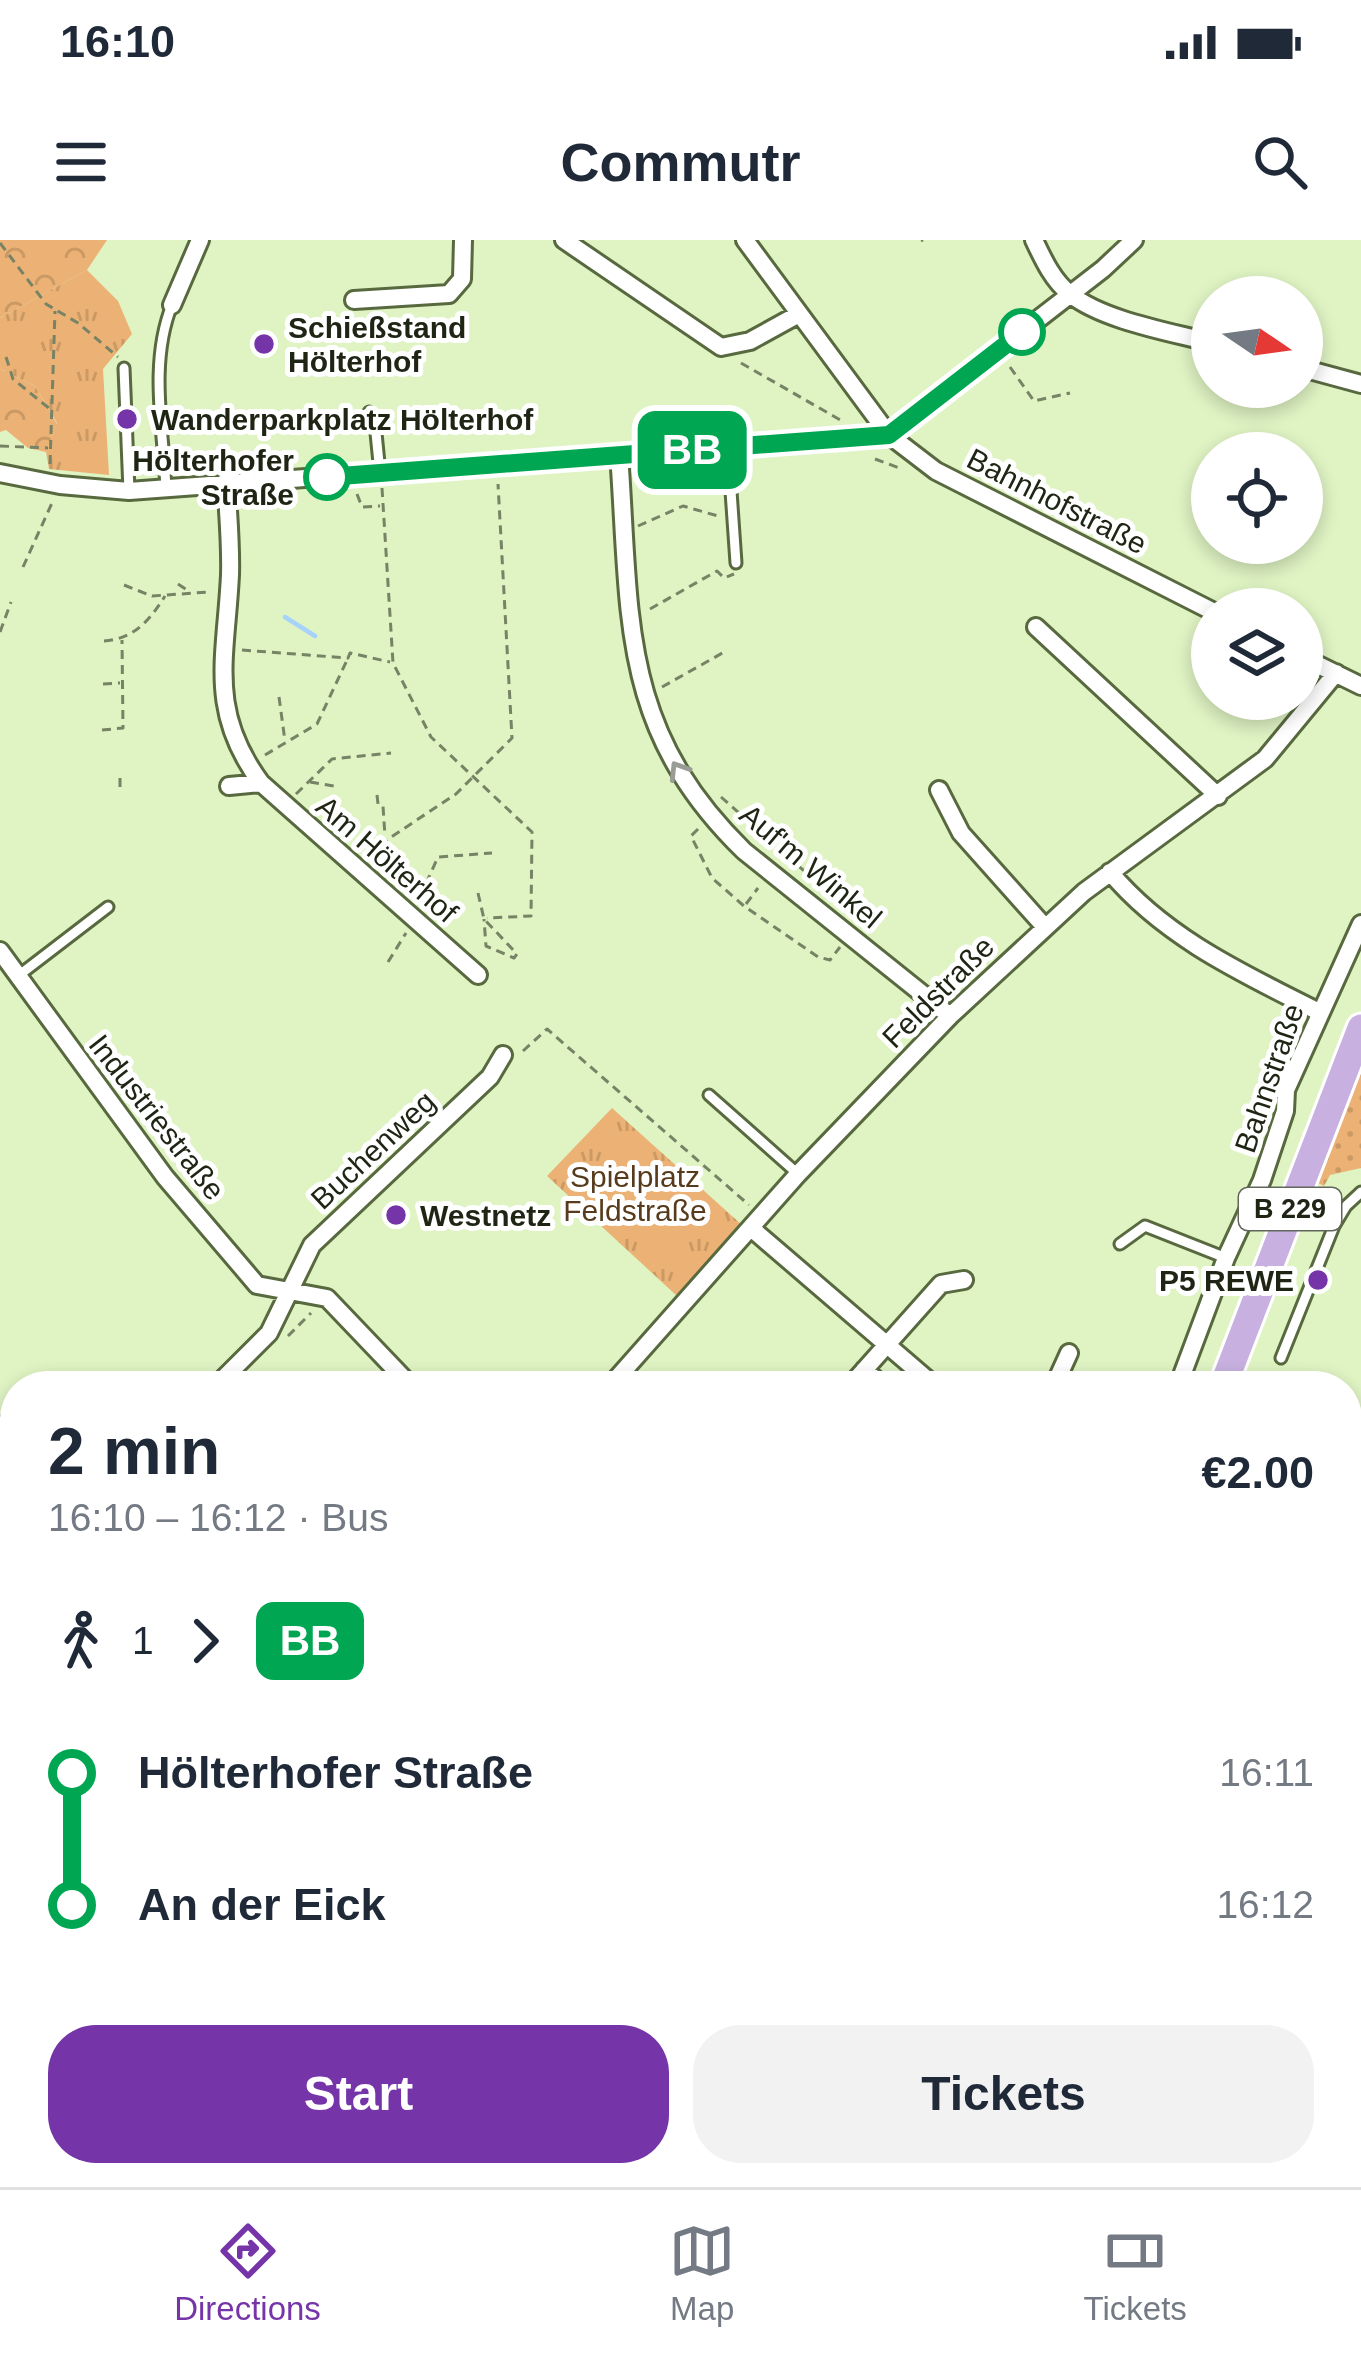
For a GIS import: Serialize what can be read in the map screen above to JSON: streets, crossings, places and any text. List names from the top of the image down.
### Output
{
  "streets": {
    "main road": ["B 229"],
    "street": [
      "Bahnhofstraße",
      "Am Hölterhof",
      "Auf'm Winkel",
      "Feldstraße",
      "Bahnstraße",
      "Industriestraße",
      "Buchenweg"
    ]
  },
  "crossings": [
    ["Auf'm Winkel", "Feldstraße"],
    ["Industriestraße", "Buchenweg"]
  ],
  "parks": ["Spielplatz Feldstraße"],
  "places": [
    "Schießstand Hölterhof",
    "Wanderparkplatz Hölterhof",
    "Hölterhofer Straße",
    "Westnetz",
    "P5 REWE"
  ],
  "lines": ["bus line BB"],
  "north": "right",
  "page": {
    "status": "16:10",
    "header": "Commutr",
    "on_map": "BB",
    "heading": ["2 min", "16:10 – 16:12 · Bus", "€2.00"],
    "legs": ["1", "BB"],
    "list": [
      {
        "name": "Hölterhofer Straße",
        "value": "16:11"
      },
      {
        "name": "An der Eick",
        "value": "16:12"
      }
    ],
    "buttons": ["Start", "Tickets"],
    "tabs": ["Directions", "Map", "Tickets"]
  }
}
